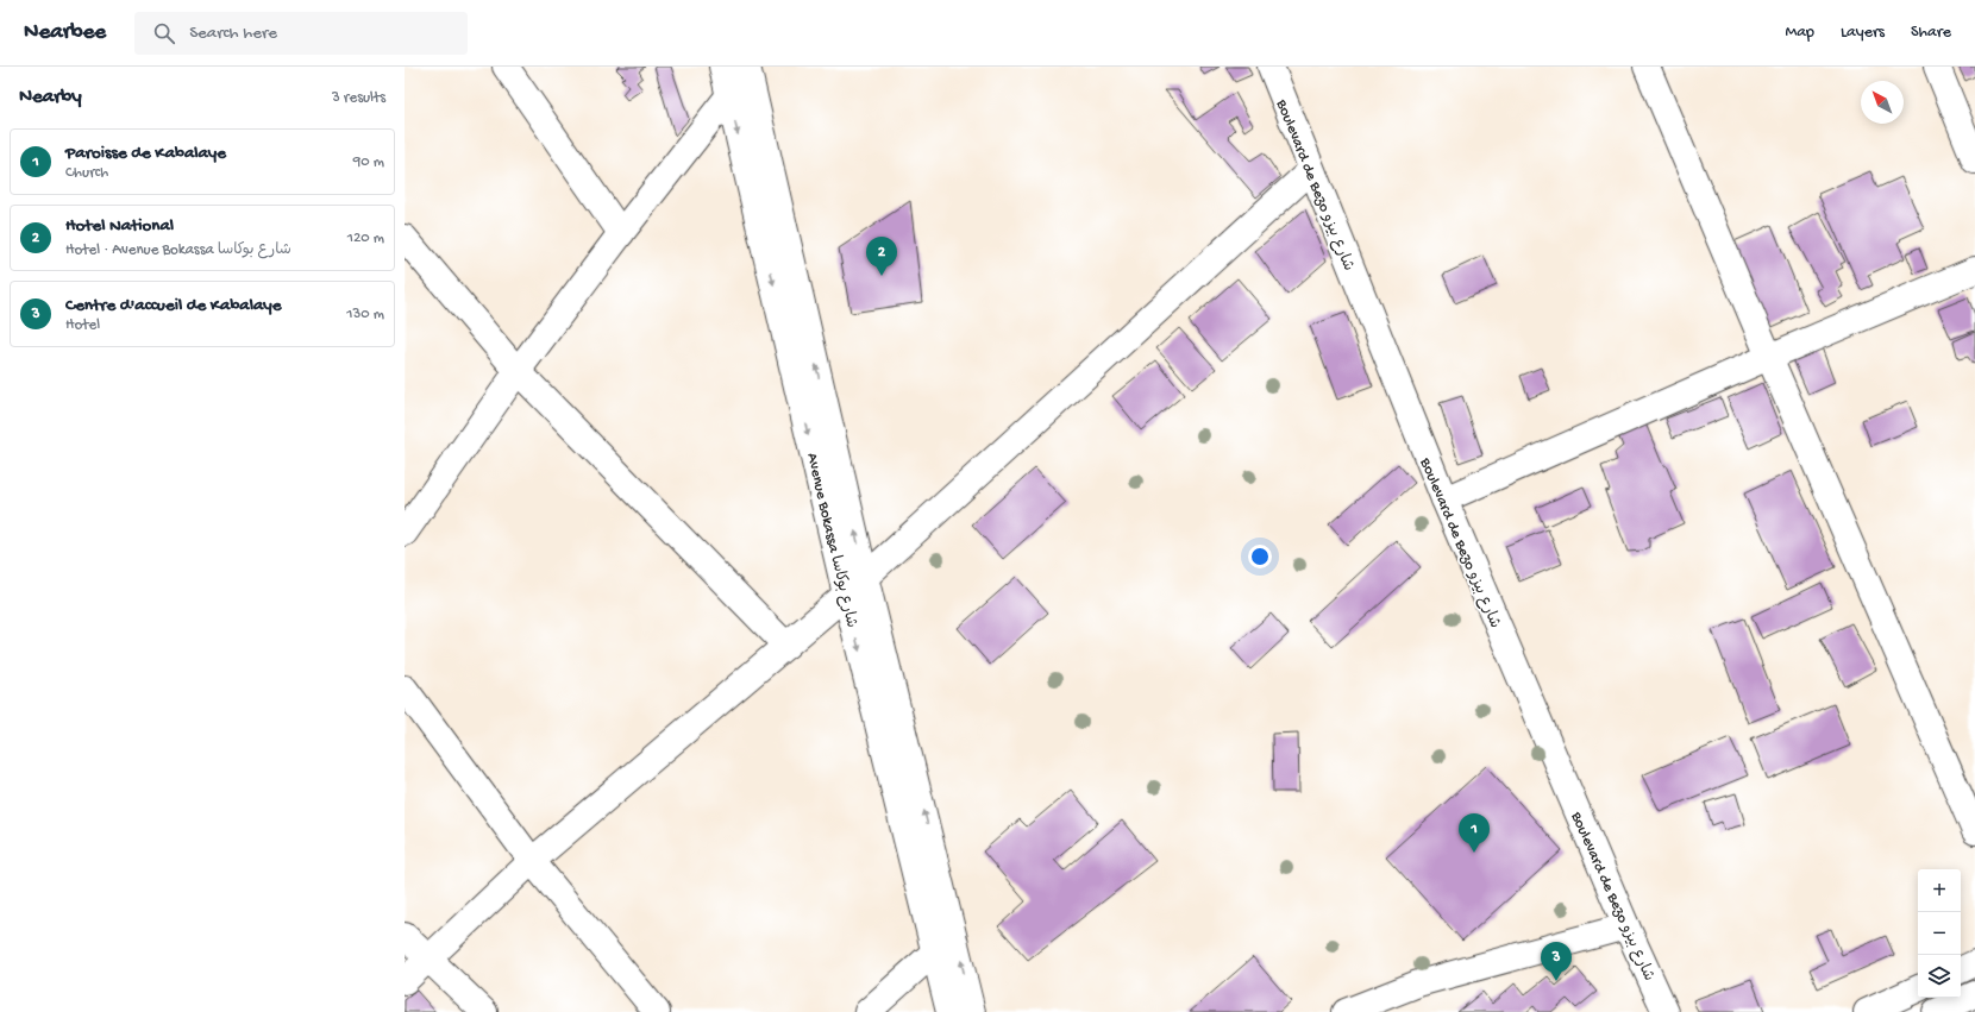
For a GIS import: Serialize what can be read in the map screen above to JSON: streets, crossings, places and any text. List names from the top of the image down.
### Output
{
  "streets": {
    "street": ["Boulevard de Bezo شارع بيزو", "Avenue Bokassa شارع بوكاسا"]
  },
  "north": "top left",
  "page": {
    "header": "Nearbee",
    "search": "Search here",
    "nav": ["Map", "Layers", "Share"],
    "heading": ["Nearby", "3 results"],
    "list": [
      {
        "mark": "1",
        "name": "Paroisse de Kabalaye",
        "note": "Church",
        "value": "90 m"
      },
      {
        "mark": "2",
        "name": "Hotel National",
        "note": "Hotel · Avenue Bokassa شارع بوكاسا",
        "value": "120 m"
      },
      {
        "mark": "3",
        "name": "Centre d'accueil de Kabalaye",
        "note": "Hotel",
        "value": "130 m"
      }
    ],
    "pins": ["2", "1", "3"],
    "map_buttons": ["+", "−"]
  }
}
